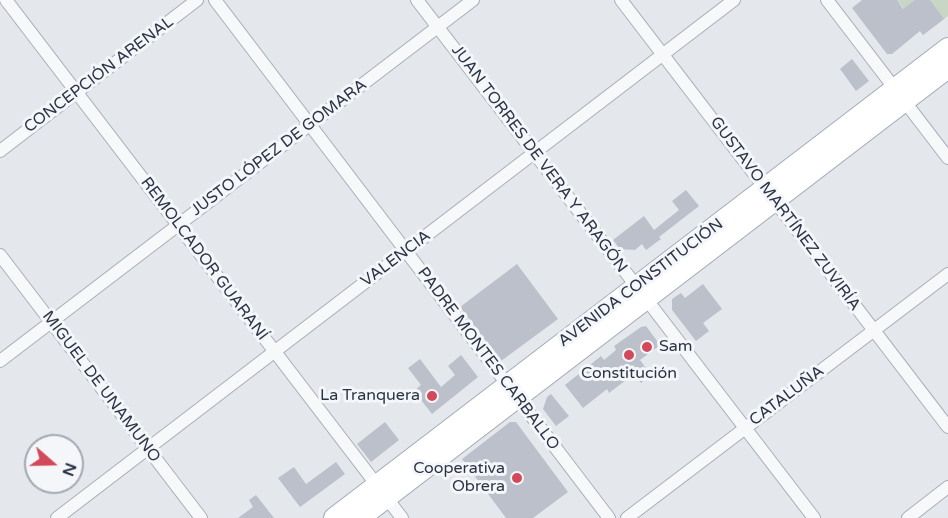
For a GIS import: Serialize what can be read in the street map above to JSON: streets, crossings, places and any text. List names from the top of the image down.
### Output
{
  "streets": {
    "main road": ["AVENIDA CONSTITUCIÓN"],
    "street": [
      "CONCEPCIÓN ARENAL",
      "JUSTO LÓPEZ DE GOMARA",
      "JUAN TORRES DE VERA Y ARAGÓN",
      "GUSTAVO MARTÍNEZ ZUVIRÍA",
      "REMOLCADOR GUARANÍ",
      "VALENCIA",
      "PADRE MONTES CARBALLO",
      "MIGUEL DE UNAMUNO",
      "CATALUÑA"
    ]
  },
  "crossings": [
    ["CONCEPCIÓN ARENAL", "REMOLCADOR GUARANÍ"],
    ["JUSTO LÓPEZ DE GOMARA", "JUAN TORRES DE VERA Y ARAGÓN"],
    ["JUSTO LÓPEZ DE GOMARA", "REMOLCADOR GUARANÍ"],
    ["JUSTO LÓPEZ DE GOMARA", "PADRE MONTES CARBALLO"],
    ["JUSTO LÓPEZ DE GOMARA", "MIGUEL DE UNAMUNO"],
    ["JUAN TORRES DE VERA Y ARAGÓN", "VALENCIA"],
    ["JUAN TORRES DE VERA Y ARAGÓN", "AVENIDA CONSTITUCIÓN"],
    ["JUAN TORRES DE VERA Y ARAGÓN", "CATALUÑA"],
    ["GUSTAVO MARTÍNEZ ZUVIRÍA", "VALENCIA"],
    ["GUSTAVO MARTÍNEZ ZUVIRÍA", "AVENIDA CONSTITUCIÓN"],
    ["GUSTAVO MARTÍNEZ ZUVIRÍA", "CATALUÑA"],
    ["REMOLCADOR GUARANÍ", "VALENCIA"],
    ["REMOLCADOR GUARANÍ", "AVENIDA CONSTITUCIÓN"],
    ["VALENCIA", "PADRE MONTES CARBALLO"],
    ["VALENCIA", "MIGUEL DE UNAMUNO"],
    ["AVENIDA CONSTITUCIÓN", "PADRE MONTES CARBALLO"]
  ],
  "places": [
    "Sam",
    "Constitución",
    "La Tranquera",
    "Cooperativa Obrera"
  ],
  "north": "right"
}
